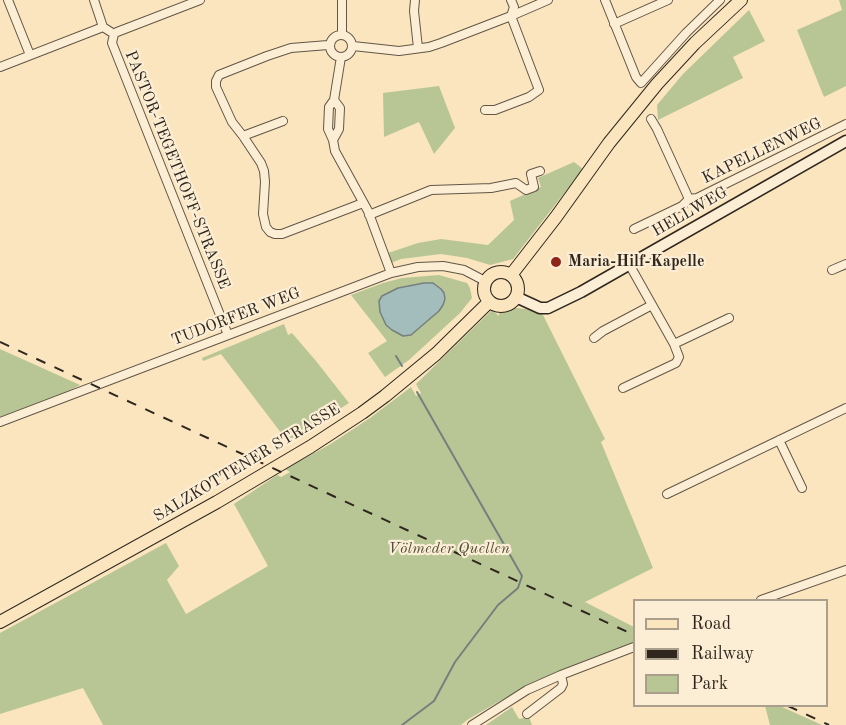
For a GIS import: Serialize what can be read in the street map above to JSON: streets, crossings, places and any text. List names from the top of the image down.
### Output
{
  "streets": {
    "main road": ["HELLWEG", "SALZKOTTENER STRASSE"],
    "street": ["KAPELLENWEG", "PASTOR-TEGETHOFF-STRASSE", "TUDORFER WEG"]
  },
  "crossings": [
    ["PASTOR-TEGETHOFF-STRASSE", "TUDORFER WEG"],
    ["HELLWEG", "TUDORFER WEG"],
    ["HELLWEG", "SALZKOTTENER STRASSE"],
    ["TUDORFER WEG", "SALZKOTTENER STRASSE"]
  ],
  "parks": ["Völmeder Quellen"],
  "places": ["Maria-Hilf-Kapelle"],
  "legend": ["Road", "Railway", "Park"]
}
